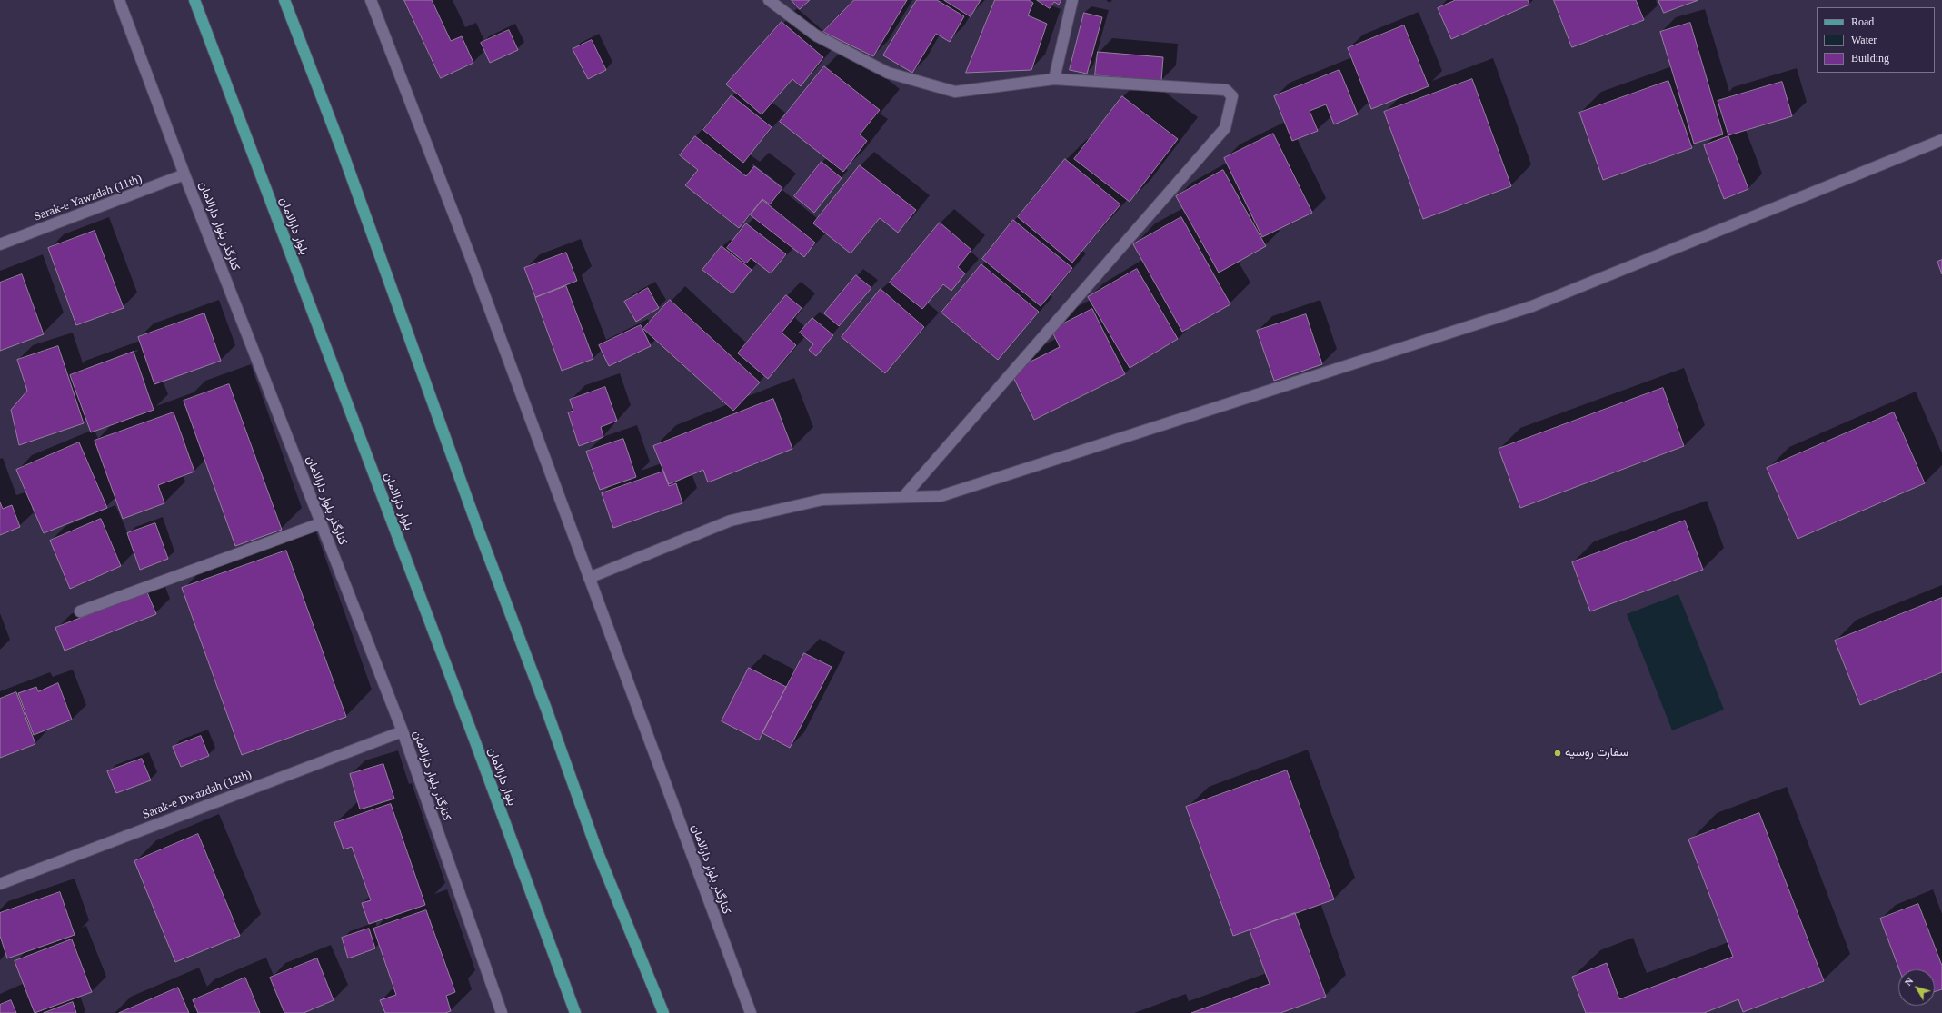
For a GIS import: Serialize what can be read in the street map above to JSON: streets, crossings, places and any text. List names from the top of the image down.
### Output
{
  "streets": {
    "main road": ["بلوار دارالامان"],
    "street": ["Sarak-e Yawzdah (11th)", "کنارگذر بلوار دارالامان", "Sarak-e Dwazdah (12th)"]
  },
  "crossings": [
    ["Sarak-e Yawzdah (11th)", "کنارگذر بلوار دارالامان"],
    ["کنارگذر بلوار دارالامان", "Sarak-e Dwazdah (12th)"]
  ],
  "places": ["سفارت روسیه"],
  "legend": ["Road", "Water", "Building"],
  "north": "top left"
}
